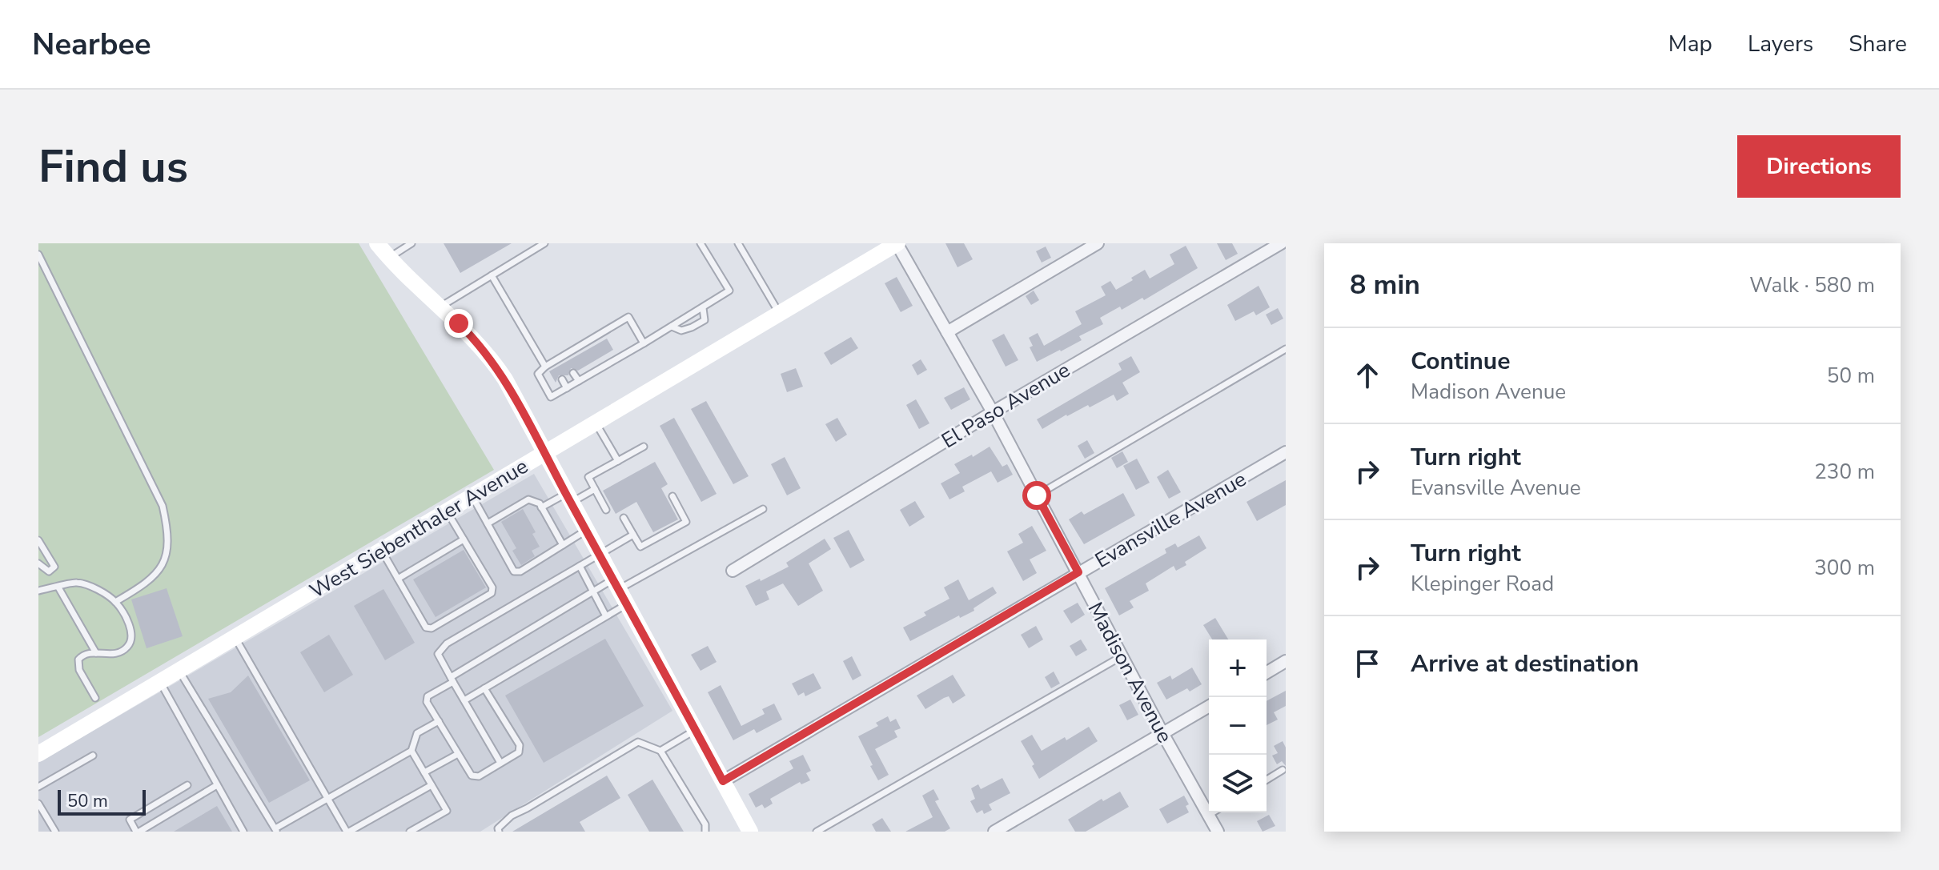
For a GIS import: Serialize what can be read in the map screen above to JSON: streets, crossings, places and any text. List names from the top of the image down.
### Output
{
  "streets": {
    "main road": ["West Siebenthaler Avenue"],
    "street": ["El Paso Avenue", "Evansville Avenue", "Madison Avenue"]
  },
  "crossings": [
    ["El Paso Avenue", "Madison Avenue"],
    ["Evansville Avenue", "Madison Avenue"],
    ["West Siebenthaler Avenue", "Madison Avenue"]
  ],
  "scale_bar": "50 m",
  "page": {
    "header": "Nearbee",
    "nav": ["Map", "Layers", "Share"],
    "buttons": "Directions",
    "title": "Find us",
    "heading": ["8 min", "Walk · 580 m"],
    "list": [
      ["Continue", "Madison Avenue", "50 m"],
      ["Turn right", "Evansville Avenue", "230 m"],
      ["Turn right", "Klepinger Road", "300 m"],
      "Arrive at destination"
    ],
    "map_buttons": ["+", "−"],
    "scale": "50 m"
  }
}
